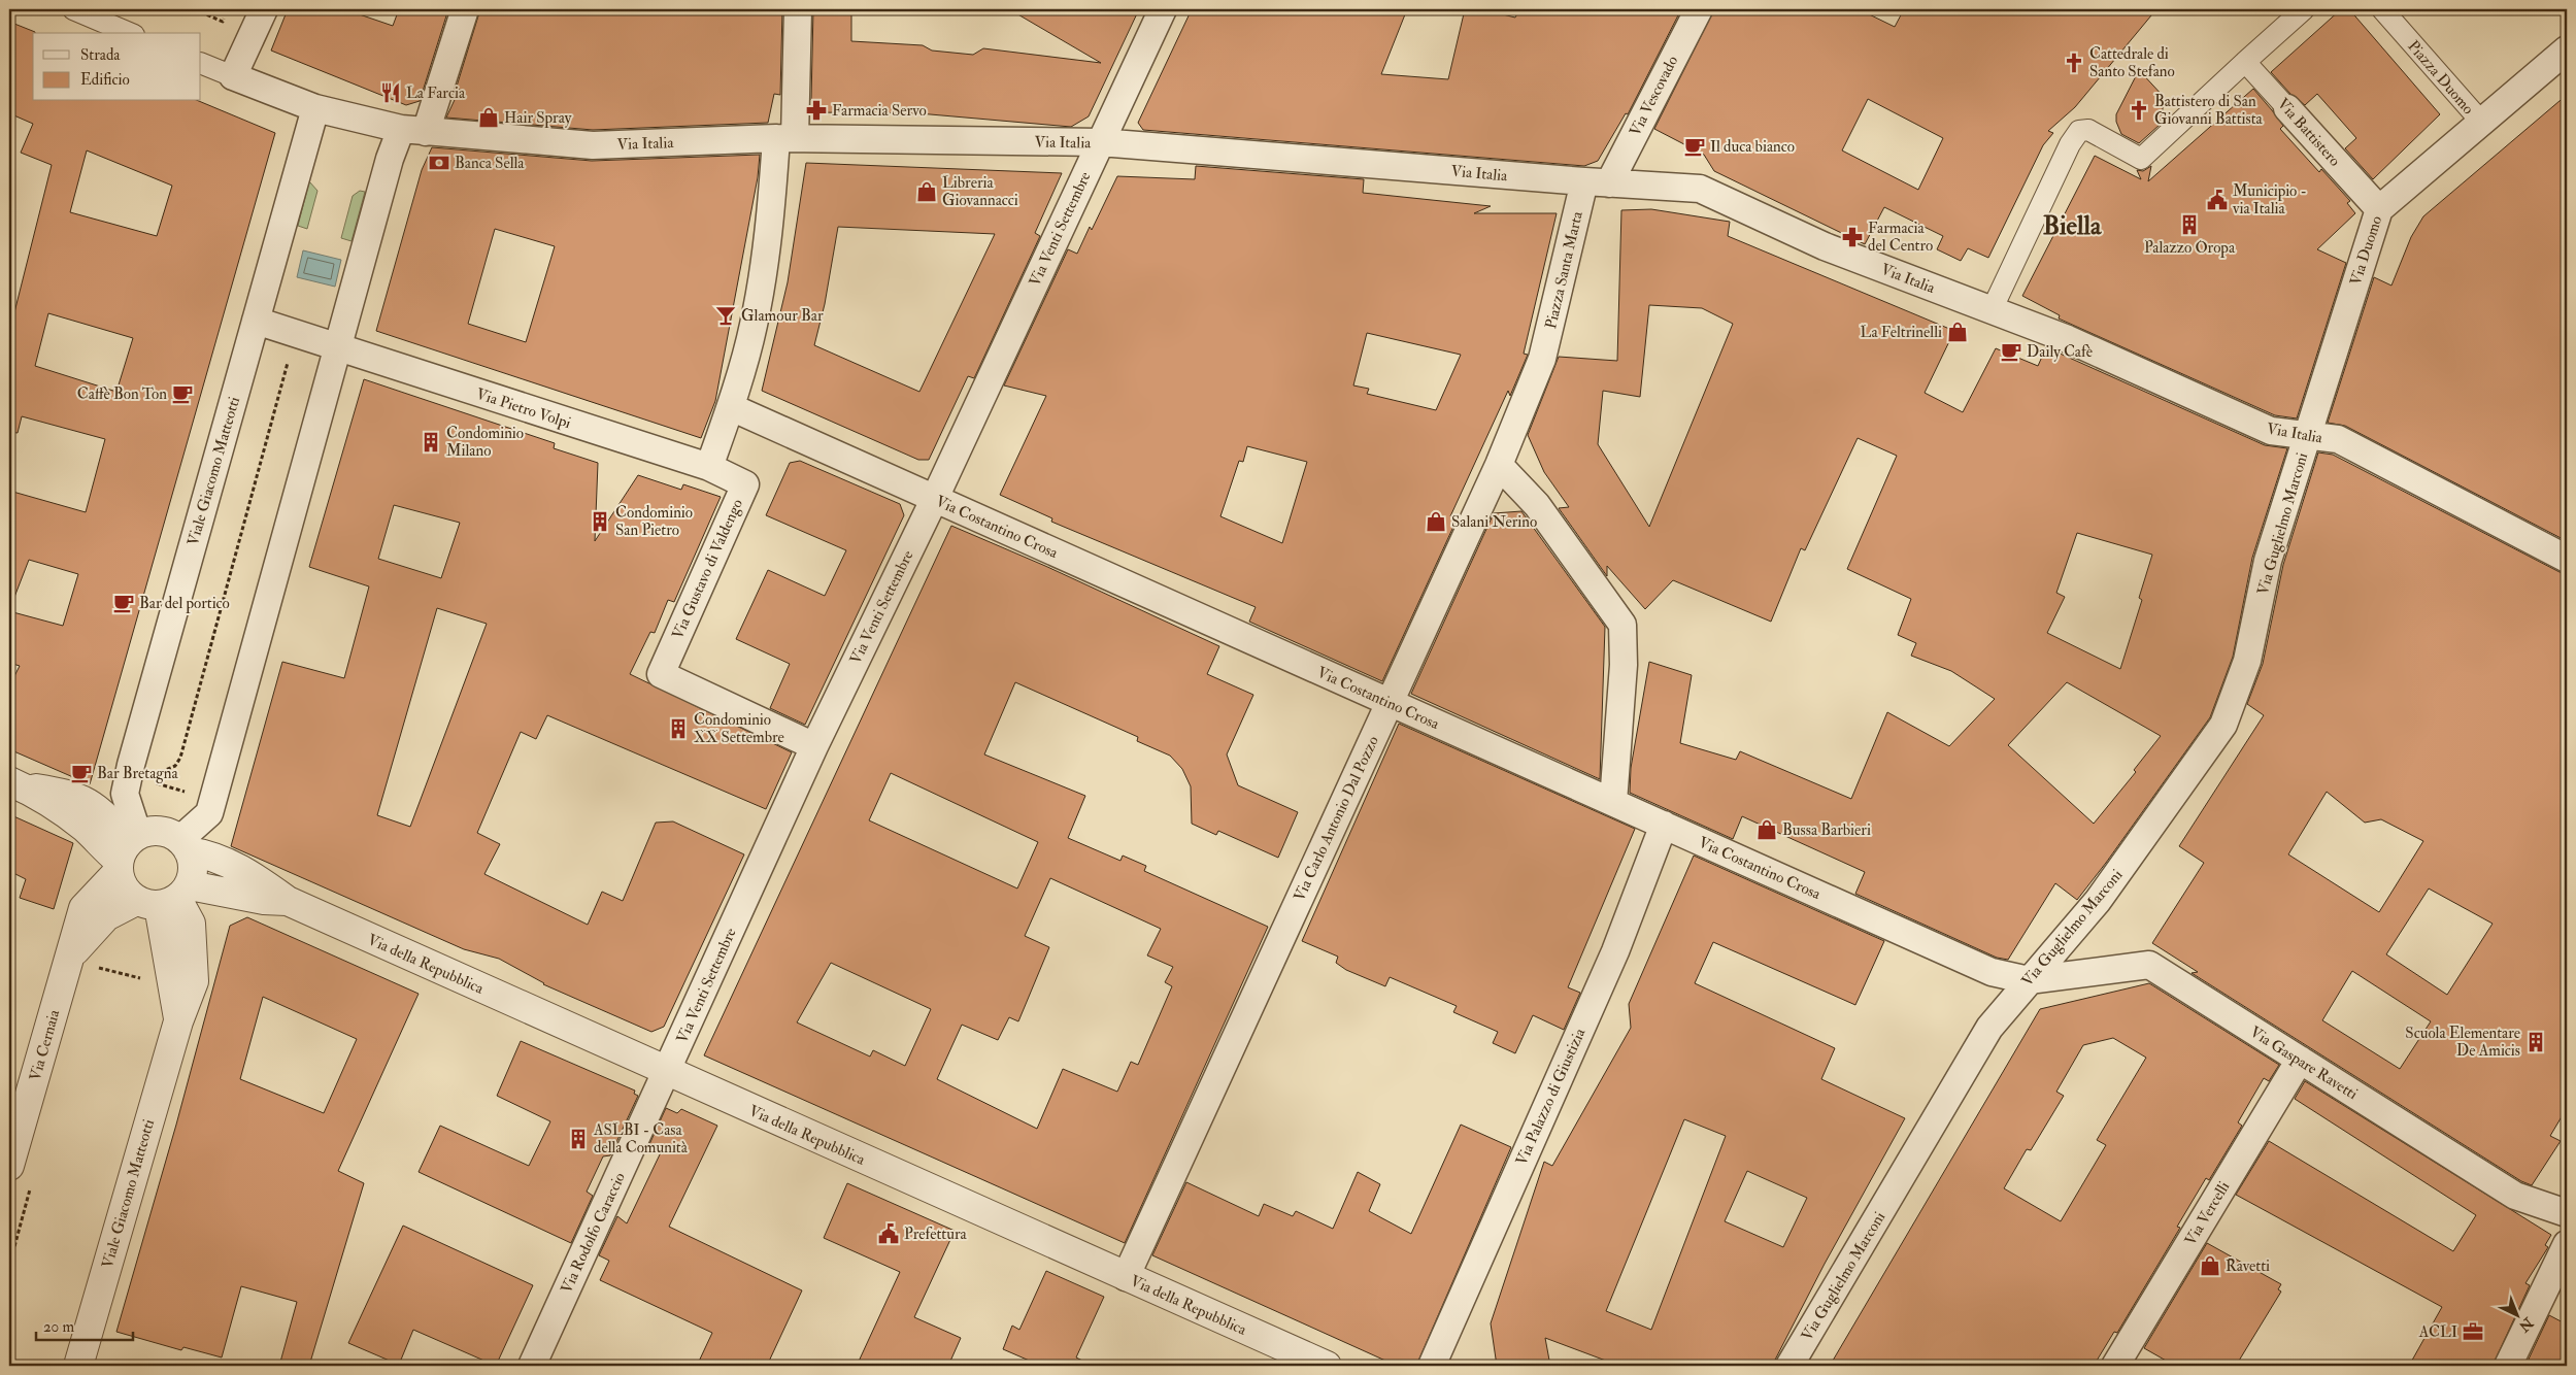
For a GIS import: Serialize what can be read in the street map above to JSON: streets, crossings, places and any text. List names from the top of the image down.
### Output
{
  "streets": {
    "street": [
      "Piazza Duomo",
      "Via Vescovado",
      "Via Battistero",
      "Via Italia",
      "Via Venti Settembre",
      "Via Duomo",
      "Piazza Santa Marta",
      "Via Pietro Volpi",
      "Viale Giacomo Matteotti",
      "Via Guglielmo Marconi",
      "Via Costantino Crosa",
      "Via Gustavo di Valdengo",
      "Via Carlo Antonio Dal Pozzo",
      "Via della Repubblica",
      "Via Cernaia",
      "Via Gaspare Ravetti",
      "Via Palazzo di Giustizia",
      "Via Vercelli",
      "Via Rodolfo Caraccio"
    ]
  },
  "crossings": [
    ["Piazza Duomo", "Via Duomo"],
    ["Via Vescovado", "Via Italia"],
    ["Via Vescovado", "Piazza Santa Marta"],
    ["Via Battistero", "Via Duomo"],
    ["Via Italia", "Via Venti Settembre"],
    ["Via Italia", "Via Duomo"],
    ["Via Italia", "Piazza Santa Marta"],
    ["Via Italia", "Viale Giacomo Matteotti"],
    ["Via Italia", "Via Guglielmo Marconi"],
    ["Via Venti Settembre", "Via Costantino Crosa"],
    ["Via Venti Settembre", "Via Gustavo di Valdengo"],
    ["Via Venti Settembre", "Via della Repubblica"],
    ["Via Venti Settembre", "Via Rodolfo Caraccio"],
    ["Via Duomo", "Via Guglielmo Marconi"],
    ["Piazza Santa Marta", "Via Carlo Antonio Dal Pozzo"],
    ["Via Pietro Volpi", "Viale Giacomo Matteotti"],
    ["Via Pietro Volpi", "Via Gustavo di Valdengo"],
    ["Viale Giacomo Matteotti", "Via della Repubblica"],
    ["Viale Giacomo Matteotti", "Via Cernaia"],
    ["Via Guglielmo Marconi", "Via Costantino Crosa"],
    ["Via Guglielmo Marconi", "Via Gaspare Ravetti"],
    ["Via Costantino Crosa", "Via Carlo Antonio Dal Pozzo"],
    ["Via Costantino Crosa", "Via Gaspare Ravetti"],
    ["Via Costantino Crosa", "Via Palazzo di Giustizia"],
    ["Via Carlo Antonio Dal Pozzo", "Via della Repubblica"],
    ["Via della Repubblica", "Via Cernaia"],
    ["Via della Repubblica", "Via Rodolfo Caraccio"],
    ["Via Gaspare Ravetti", "Via Vercelli"]
  ],
  "districts": ["Biella"],
  "places": {
    "church": ["Cattedrale di Santo Stefano", "Battistero di San Giovanni Battista"],
    "restaurant": ["La Farcia"],
    "pharmacy": ["Farmacia Servo", "Farmacia del Centro"],
    "shop": [
      "Hair Spray",
      "Libreria Giovannacci",
      "La Feltrinelli",
      "Salani Nerino",
      "Bussa Barbieri",
      "Ravetti"
    ],
    "cafe": [
      "Il duca bianco",
      "Daily Cafè",
      "Caffè Bon Ton",
      "Bar del portico",
      "Bar Bretagna"
    ],
    "bank": ["Banca Sella"],
    "public building": ["Municipio - via Italia", "Prefettura"],
    "building": [
      "Palazzo Oropa",
      "Condominio Milano",
      "Condominio San Pietro",
      "Condominio XX Settembre",
      "Scuola Elementare De Amicis",
      "ASLBI - Casa della Comunità"
    ],
    "bar": ["Glamour Bar"],
    "office": ["ACLI"]
  },
  "legend": ["Strada", "Edificio"],
  "scale_bar": "20 m",
  "north": "bottom right"
}
